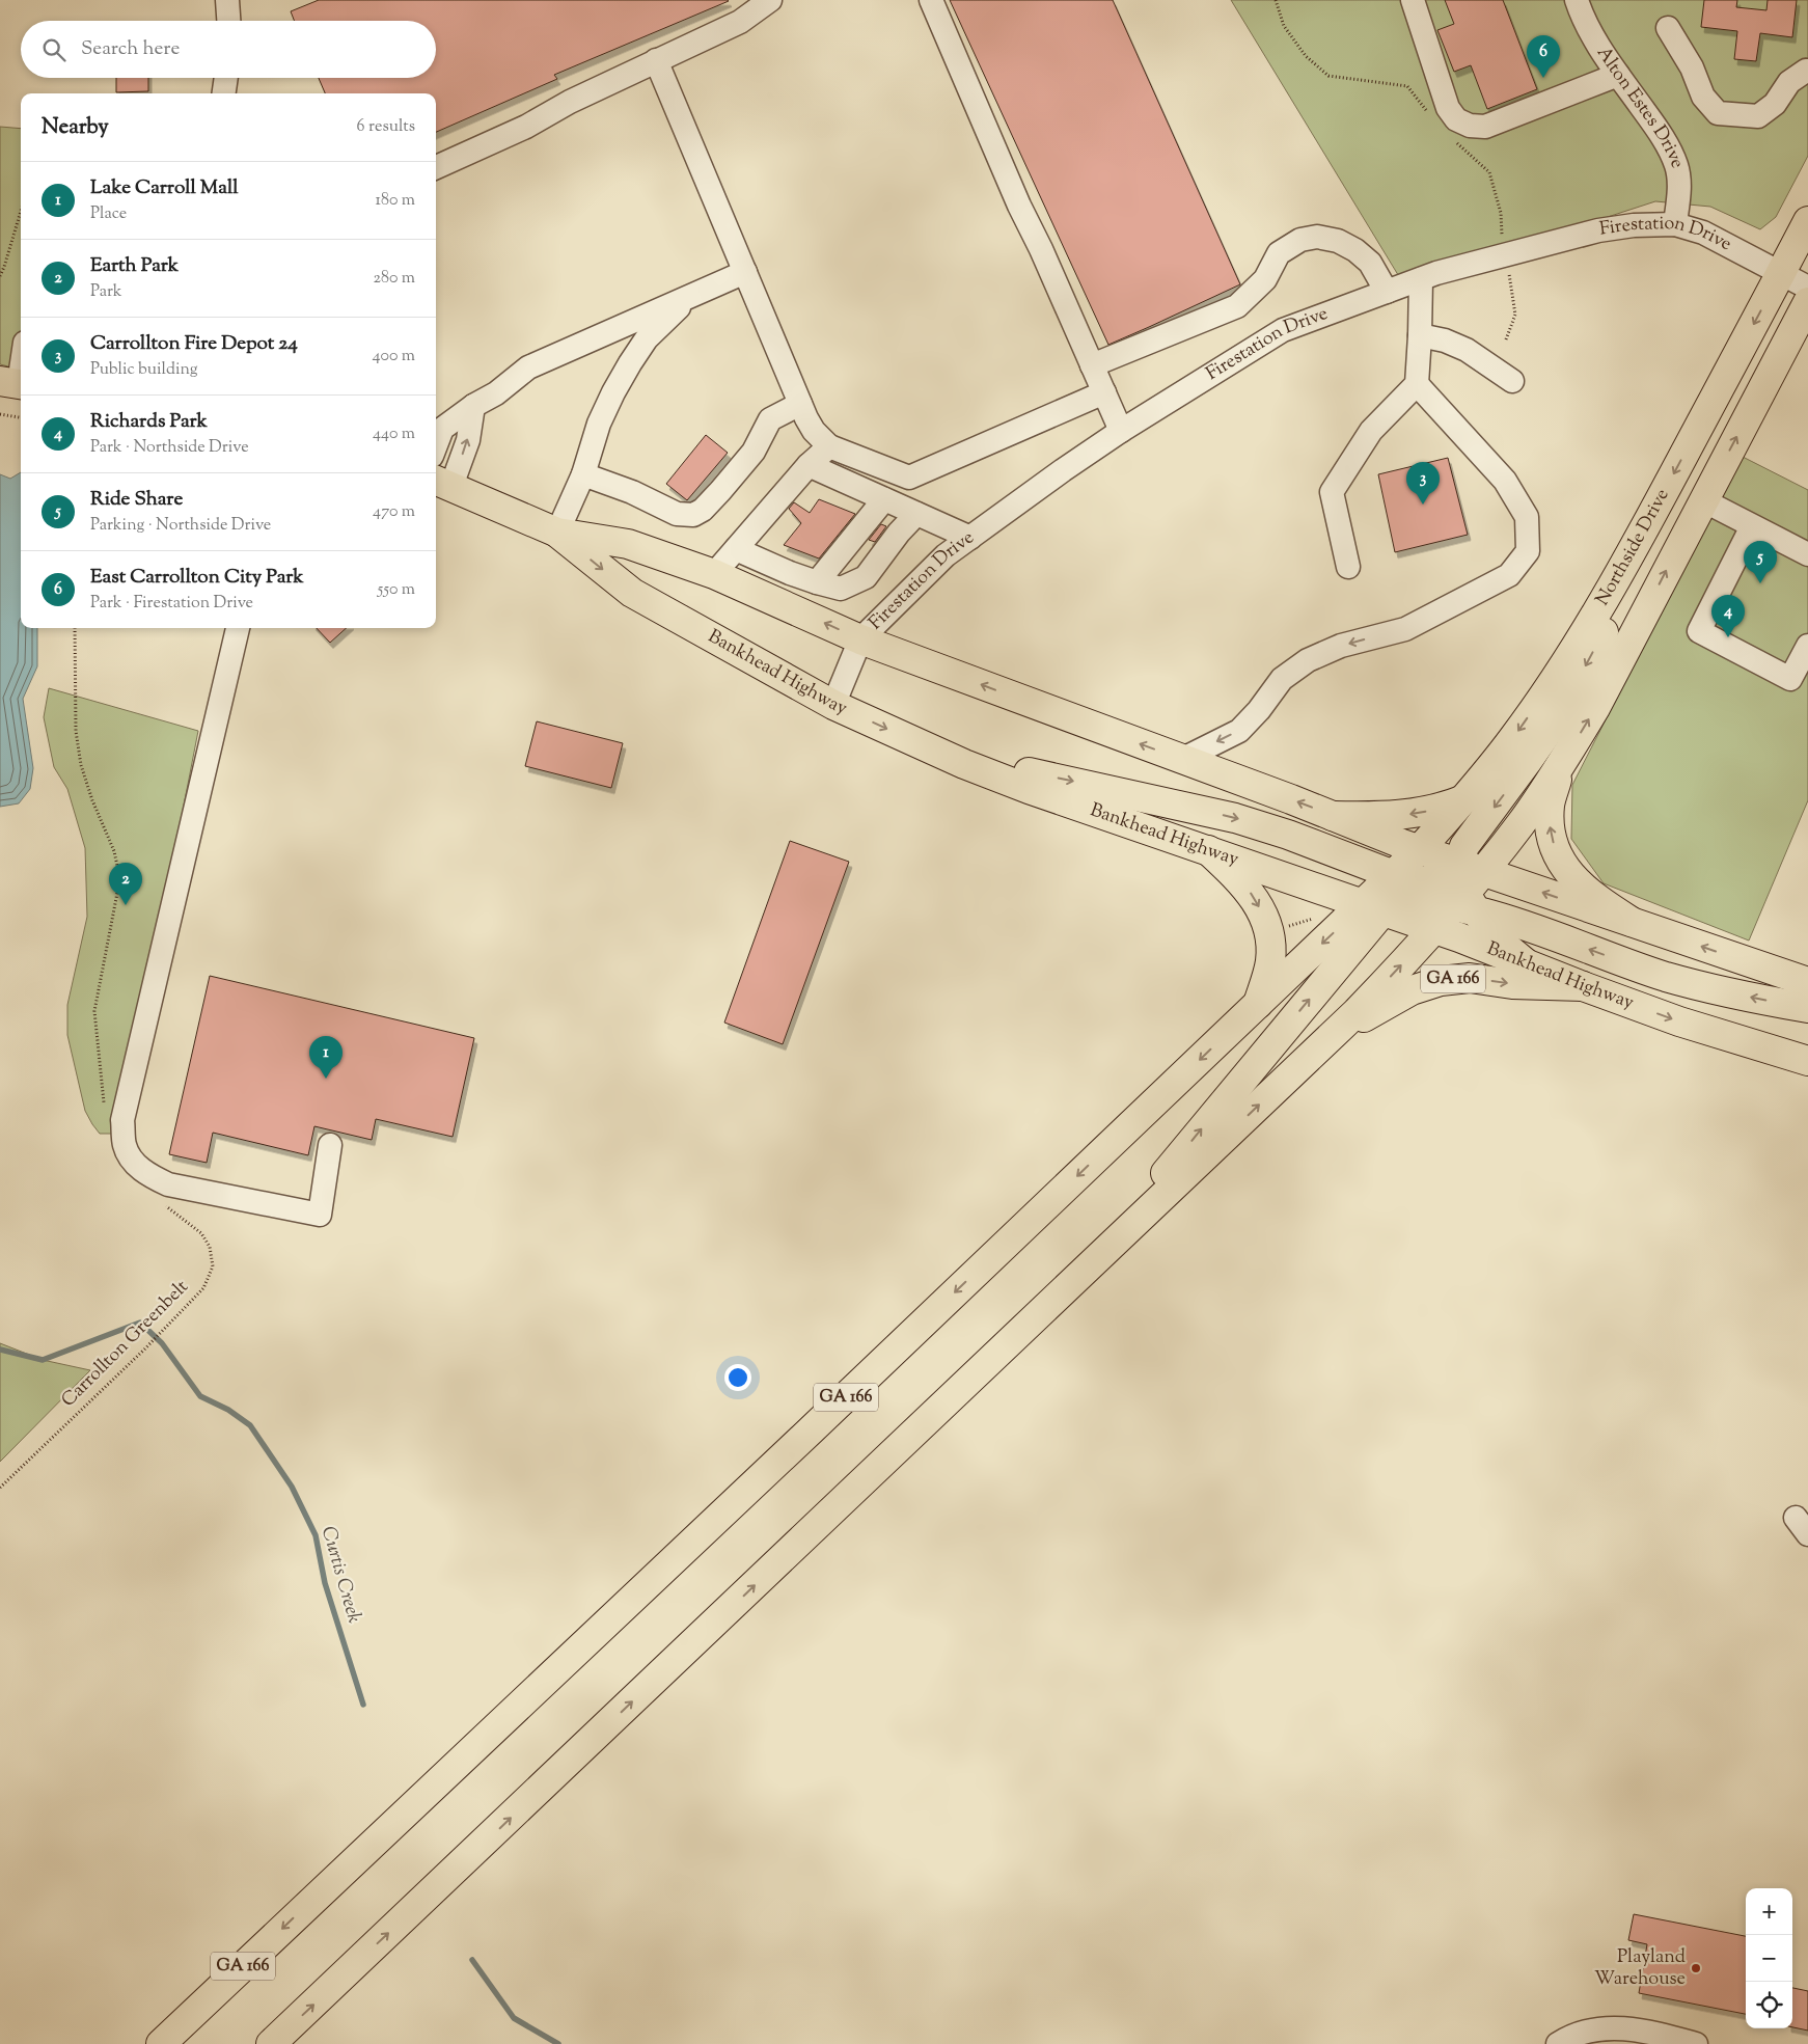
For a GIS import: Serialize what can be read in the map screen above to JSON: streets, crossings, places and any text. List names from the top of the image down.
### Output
{
  "streets": {
    "main road": ["Northside Drive", "Bankhead Highway", "GA 166"],
    "street": ["Alton Estes Drive", "Firestation Drive"],
    "path": ["Carrollton Greenbelt"]
  },
  "crossings": [
    ["Alton Estes Drive", "Firestation Drive"],
    ["Firestation Drive", "Northside Drive"],
    ["Firestation Drive", "Bankhead Highway"],
    ["Northside Drive", "Bankhead Highway"],
    ["Northside Drive", "GA 166"],
    ["Bankhead Highway", "GA 166"]
  ],
  "water": ["Curtis Creek"],
  "places": ["Playland Warehouse"],
  "page": {
    "search": "Search here",
    "pins": [
      "6",
      "3",
      "5",
      "4",
      "2",
      "1"
    ],
    "heading": ["Nearby", "6 results"],
    "list": [
      {
        "mark": "1",
        "name": "Lake Carroll Mall",
        "note": "Place",
        "value": "180 m"
      },
      {
        "mark": "2",
        "name": "Earth Park",
        "note": "Park",
        "value": "280 m"
      },
      {
        "mark": "3",
        "name": "Carrollton Fire Depot 24",
        "note": "Public building",
        "value": "400 m"
      },
      {
        "mark": "4",
        "name": "Richards Park",
        "note": "Park · Northside Drive",
        "value": "440 m"
      },
      {
        "mark": "5",
        "name": "Ride Share",
        "note": "Parking · Northside Drive",
        "value": "470 m"
      },
      {
        "mark": "6",
        "name": "East Carrollton City Park",
        "note": "Park · Firestation Drive",
        "value": "550 m"
      }
    ],
    "map_buttons": ["+", "−"]
  }
}
